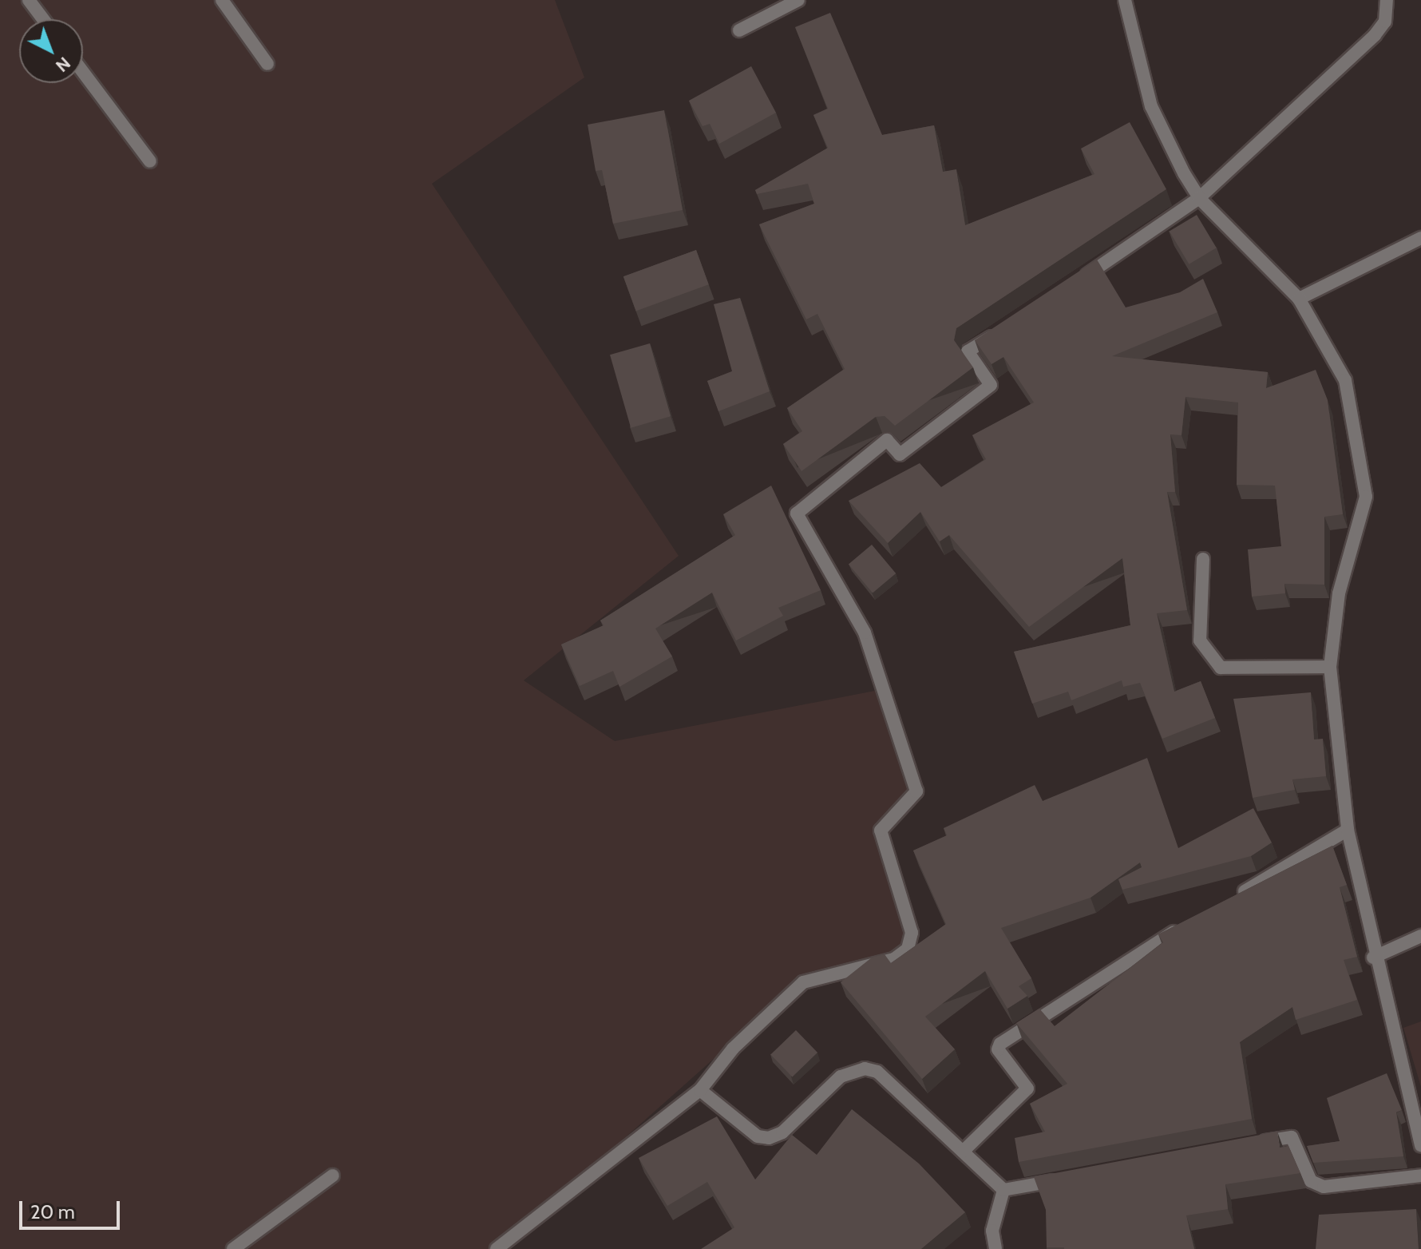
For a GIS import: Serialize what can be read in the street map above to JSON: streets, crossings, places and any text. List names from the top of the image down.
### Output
{
  "scale_bar": "20 m",
  "north": "bottom right"
}
